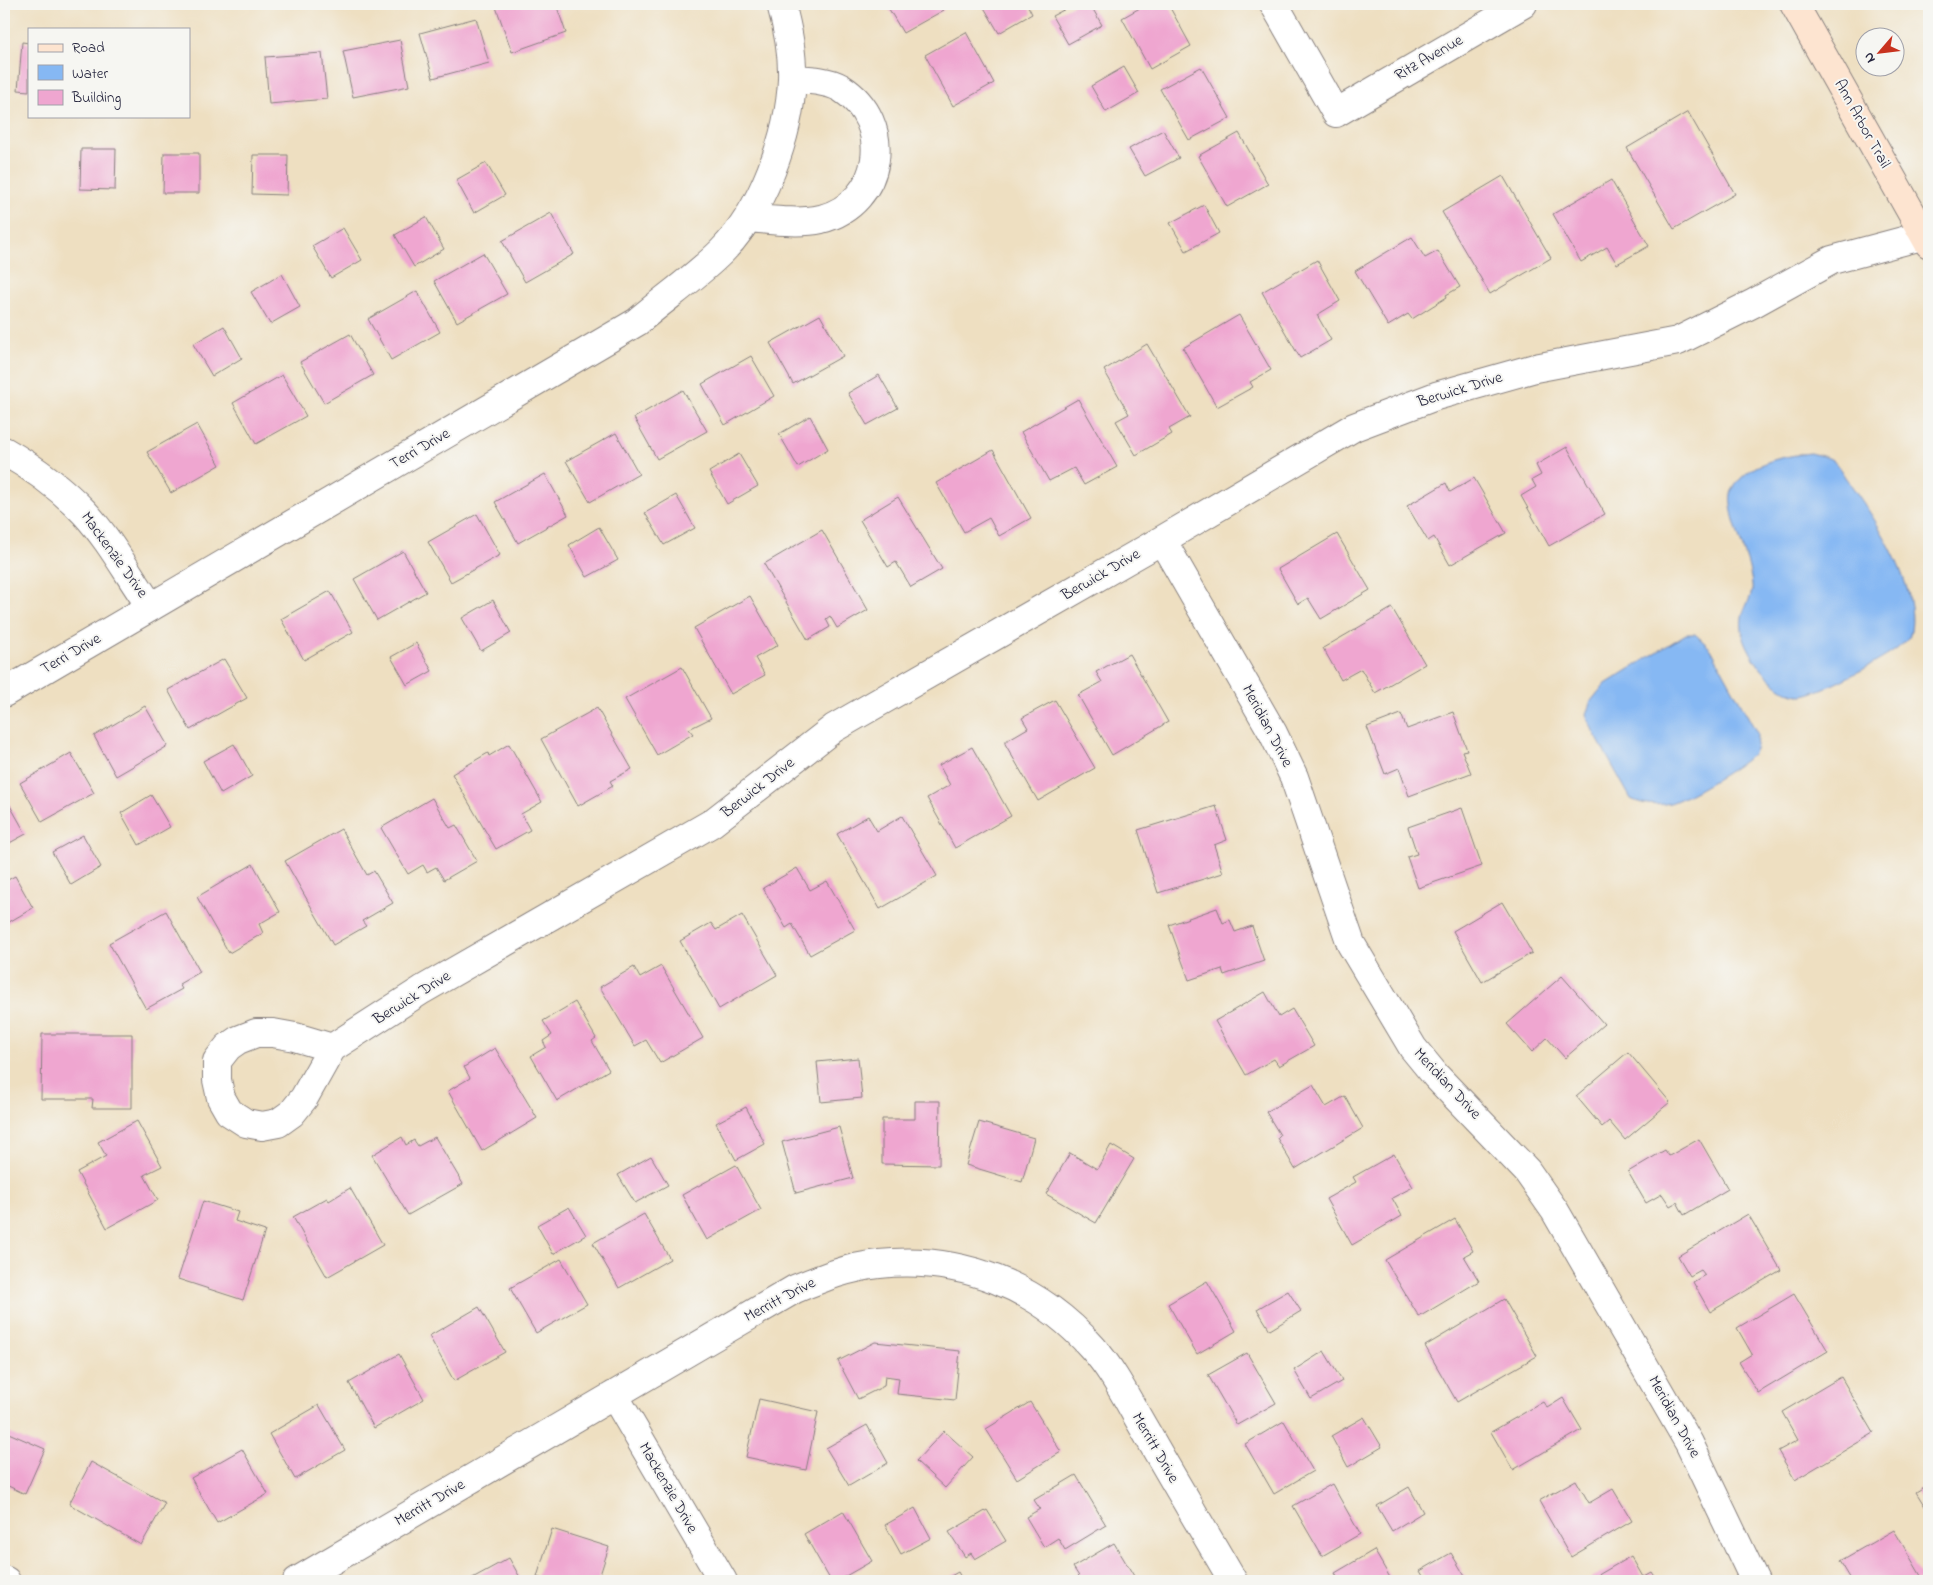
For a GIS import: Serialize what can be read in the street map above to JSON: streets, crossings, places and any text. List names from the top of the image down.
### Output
{
  "streets": {
    "street": [
      "Ritz Avenue",
      "Ann Arbor Trail",
      "Berwick Drive",
      "Terri Drive",
      "Mackenzie Drive",
      "Meridian Drive",
      "Merritt Drive"
    ]
  },
  "crossings": [
    ["Ann Arbor Trail", "Berwick Drive"],
    ["Berwick Drive", "Meridian Drive"],
    ["Terri Drive", "Mackenzie Drive"],
    ["Mackenzie Drive", "Merritt Drive"]
  ],
  "legend": ["Road", "Water", "Building"],
  "north": "bottom left"
}
